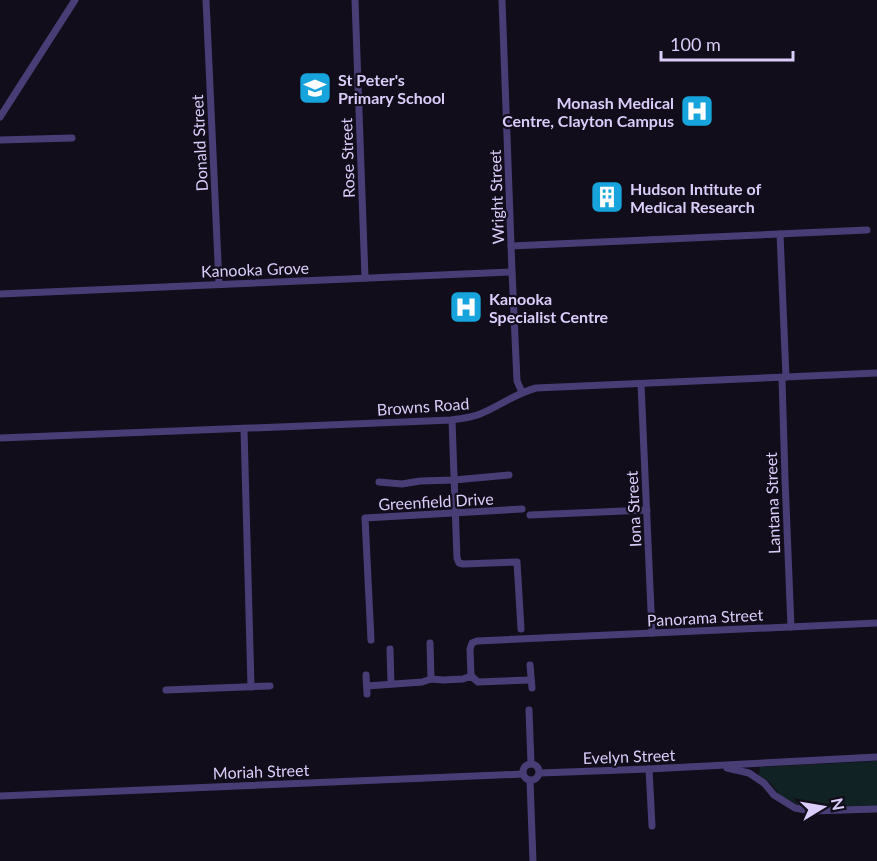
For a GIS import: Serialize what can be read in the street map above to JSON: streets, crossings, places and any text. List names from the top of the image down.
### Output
{
  "streets": {
    "street": [
      "Donald Street",
      "Rose Street",
      "Wright Street",
      "Kanooka Grove",
      "Browns Road",
      "Greenfield Drive",
      "Lantana Street",
      "Iona Street",
      "Panorama Street",
      "Evelyn Street",
      "Moriah Street"
    ]
  },
  "crossings": [
    ["Donald Street", "Kanooka Grove"],
    ["Rose Street", "Kanooka Grove"],
    ["Wright Street", "Kanooka Grove"],
    ["Wright Street", "Browns Road"],
    ["Browns Road", "Lantana Street"],
    ["Browns Road", "Iona Street"],
    ["Lantana Street", "Panorama Street"],
    ["Iona Street", "Panorama Street"],
    ["Evelyn Street", "Moriah Street"]
  ],
  "places": {
    "school or university": ["St Peter's Primary School"],
    "hospital": ["Monash Medical Centre, Clayton Campus", "Kanooka Specialist Centre"],
    "building": ["Hudson Intitute of Medical Research"]
  },
  "scale_bar": "100 m",
  "north": "right"
}
